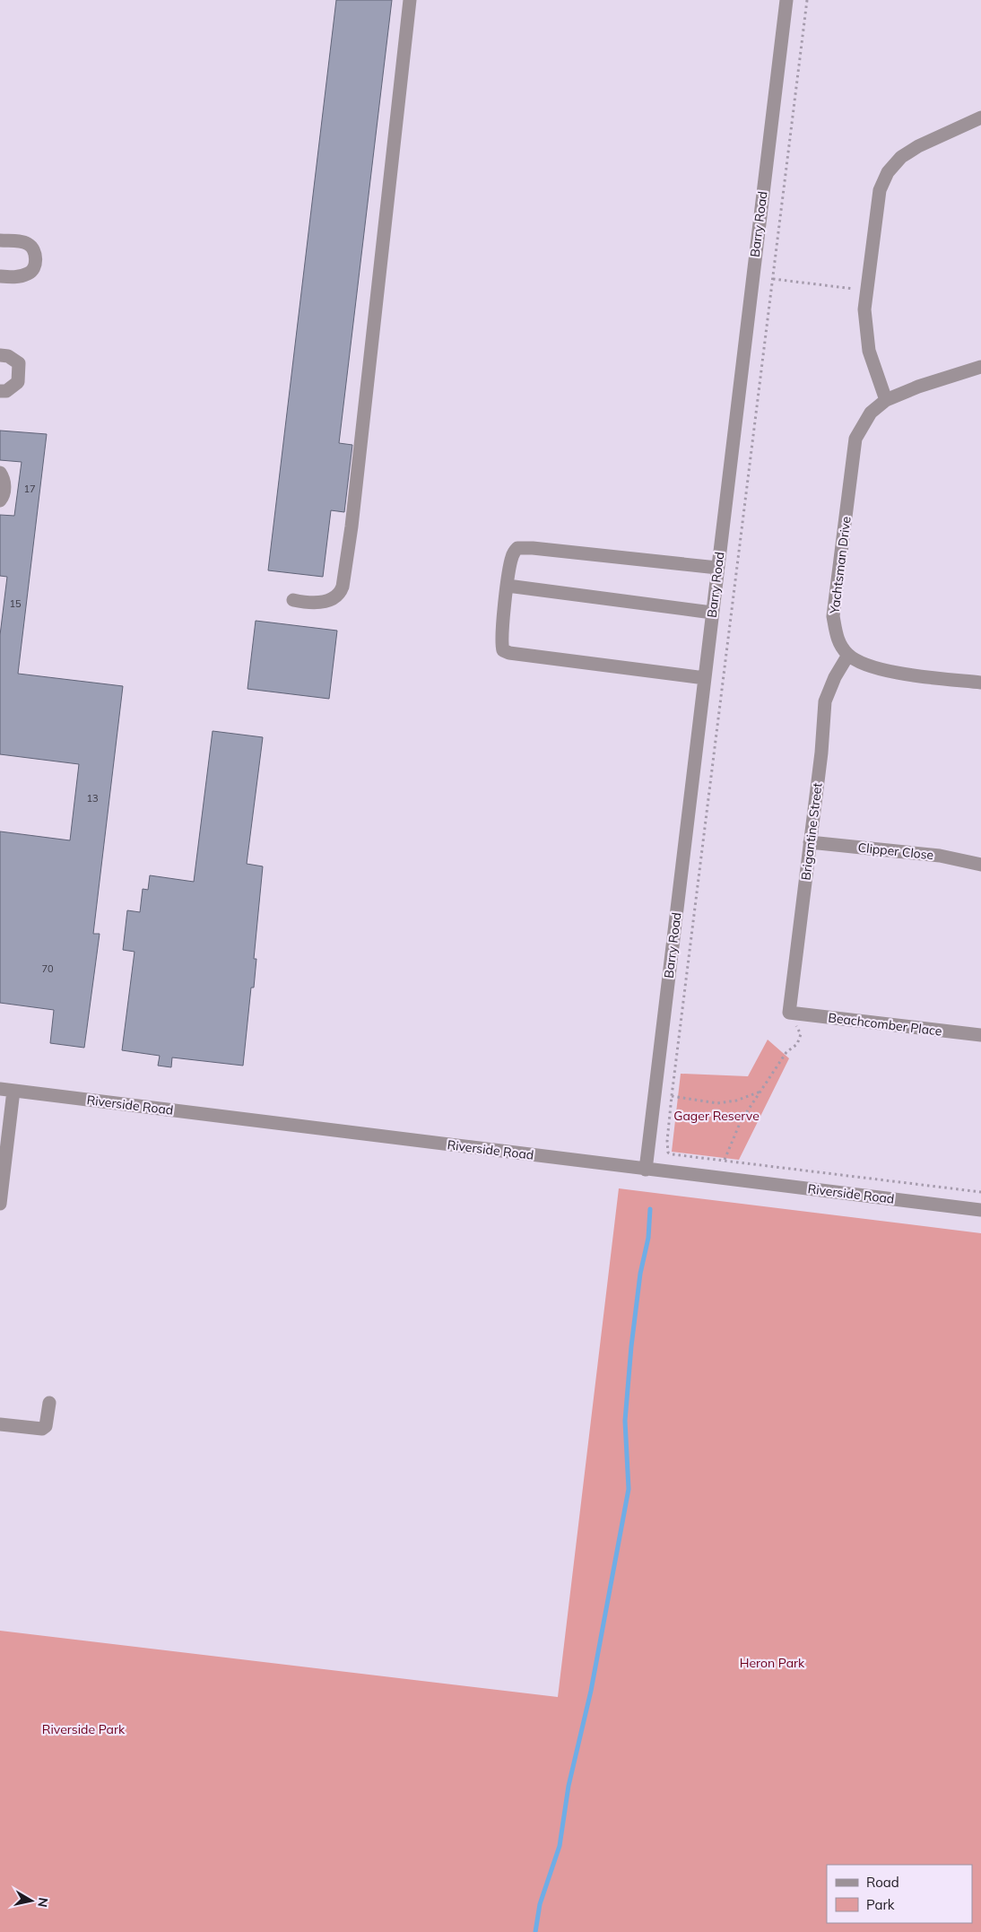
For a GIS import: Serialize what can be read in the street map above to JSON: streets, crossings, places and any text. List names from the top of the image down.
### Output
{
  "streets": {
    "street": [
      "Barry Road",
      "Yachtsman Drive",
      "Brigantine Street",
      "Clipper Close",
      "Beachcomber Place",
      "Riverside Road"
    ]
  },
  "crossings": [
    ["Barry Road", "Riverside Road"],
    ["Yachtsman Drive", "Brigantine Street"],
    ["Brigantine Street", "Clipper Close"],
    ["Brigantine Street", "Beachcomber Place"]
  ],
  "parks": ["Gager Reserve", "Heron Park", "Riverside Park"],
  "house_numbers": [
    "17",
    "15",
    "13",
    "70"
  ],
  "legend": ["Road", "Park"],
  "north": "right"
}
